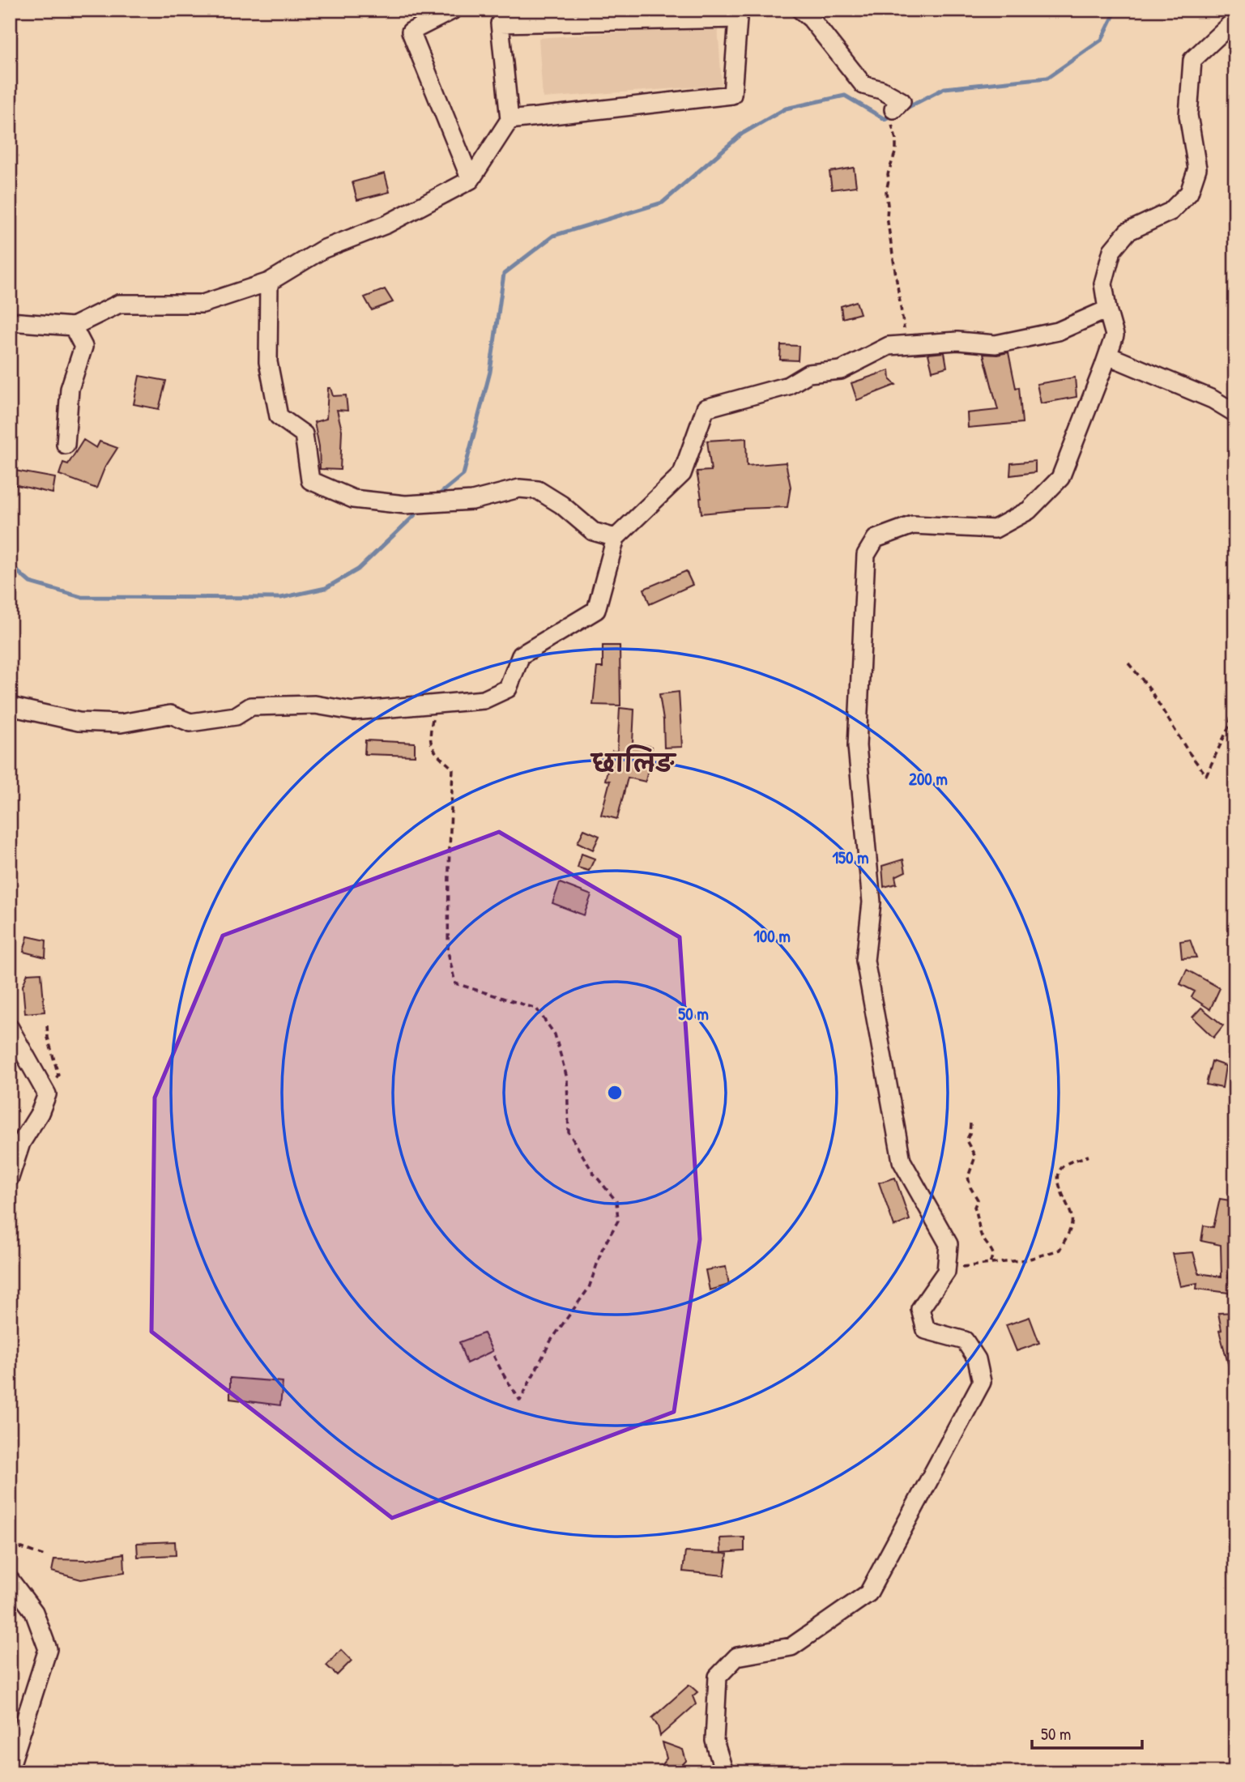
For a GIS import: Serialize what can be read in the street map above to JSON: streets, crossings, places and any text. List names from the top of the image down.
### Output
{
  "districts": ["छालिङ"],
  "scale_bar": "50 m",
  "rings": [
    "200 m",
    "150 m",
    "100 m",
    "50 m"
  ]
}
